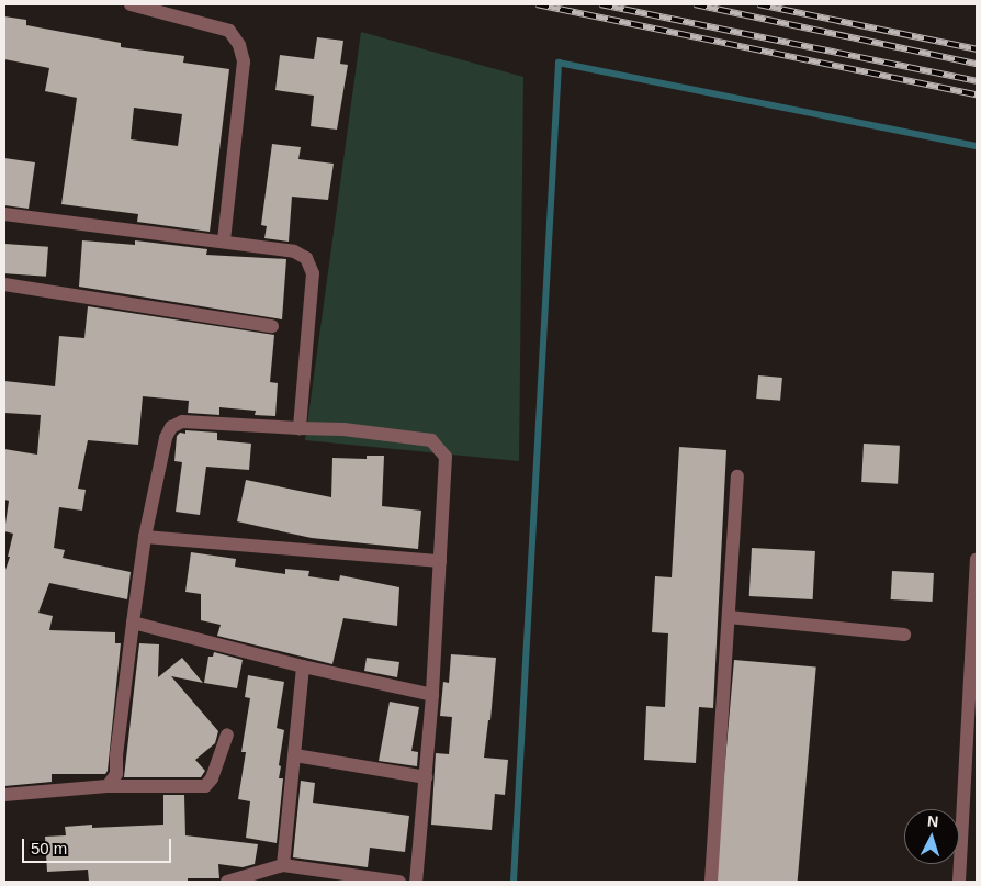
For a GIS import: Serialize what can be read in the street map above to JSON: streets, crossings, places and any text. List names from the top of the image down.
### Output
{
  "scale_bar": "50 m",
  "north": "top"
}
